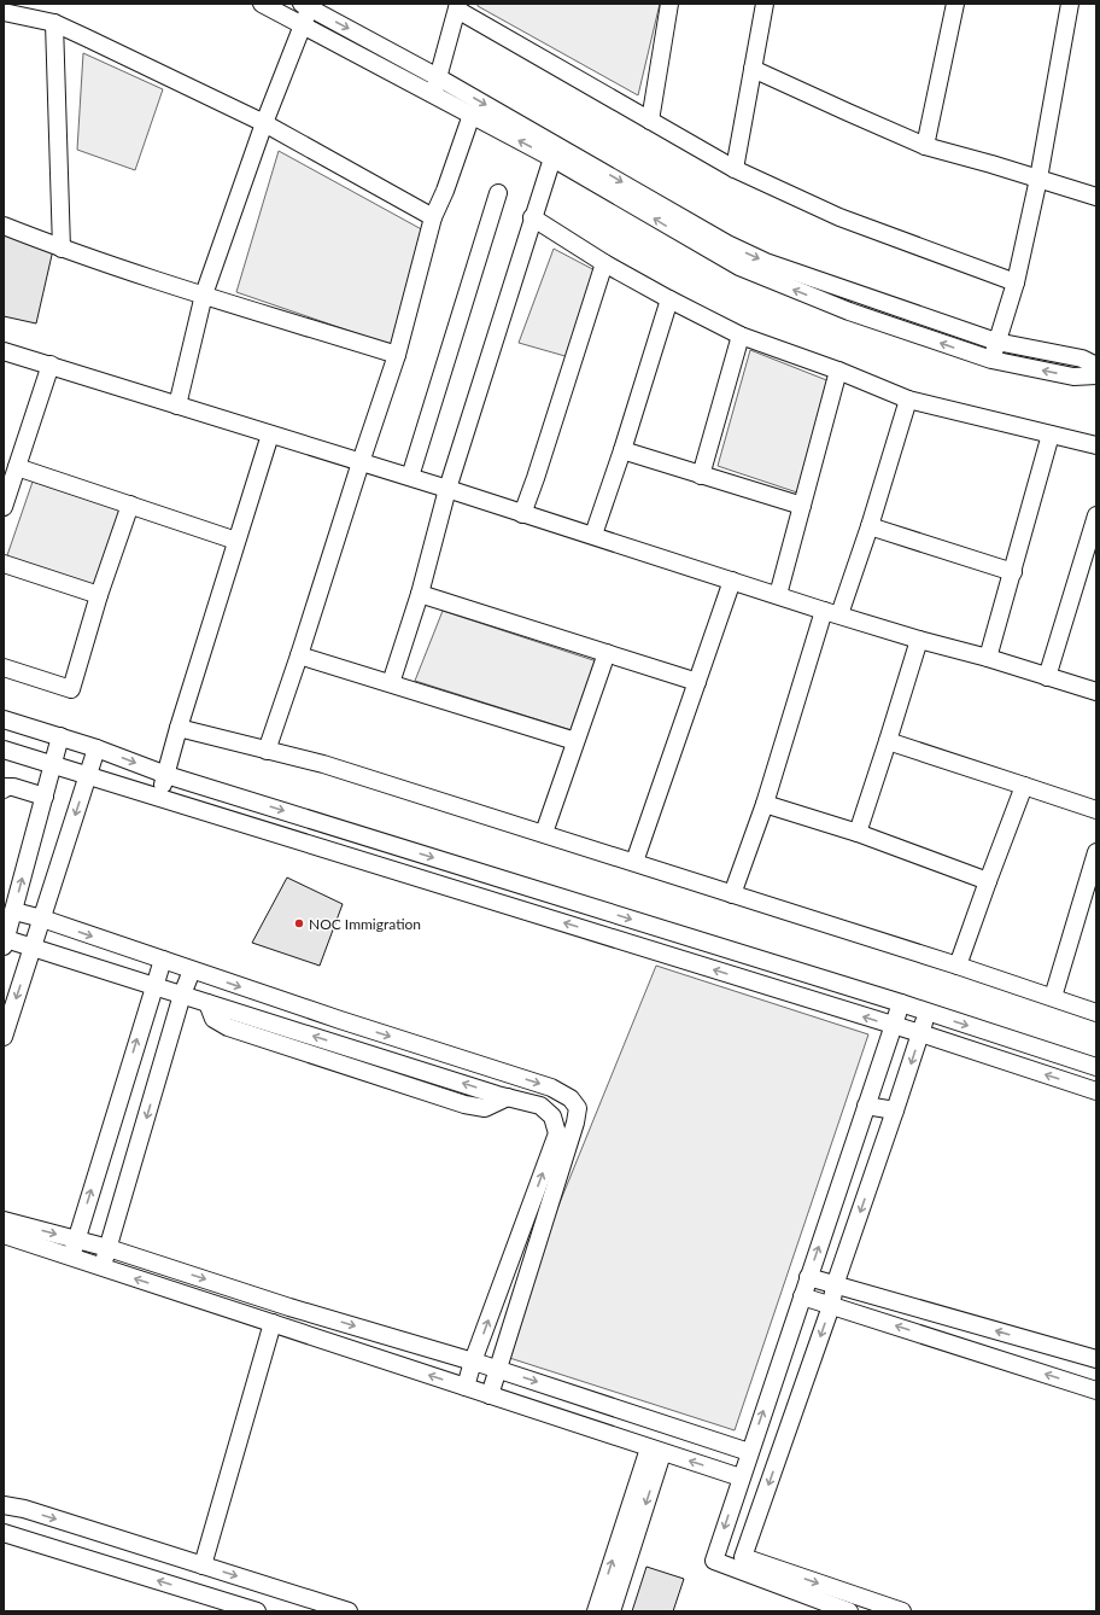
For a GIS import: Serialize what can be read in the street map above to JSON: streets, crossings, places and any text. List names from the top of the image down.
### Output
{
  "places": ["NOC Immigration"]
}
